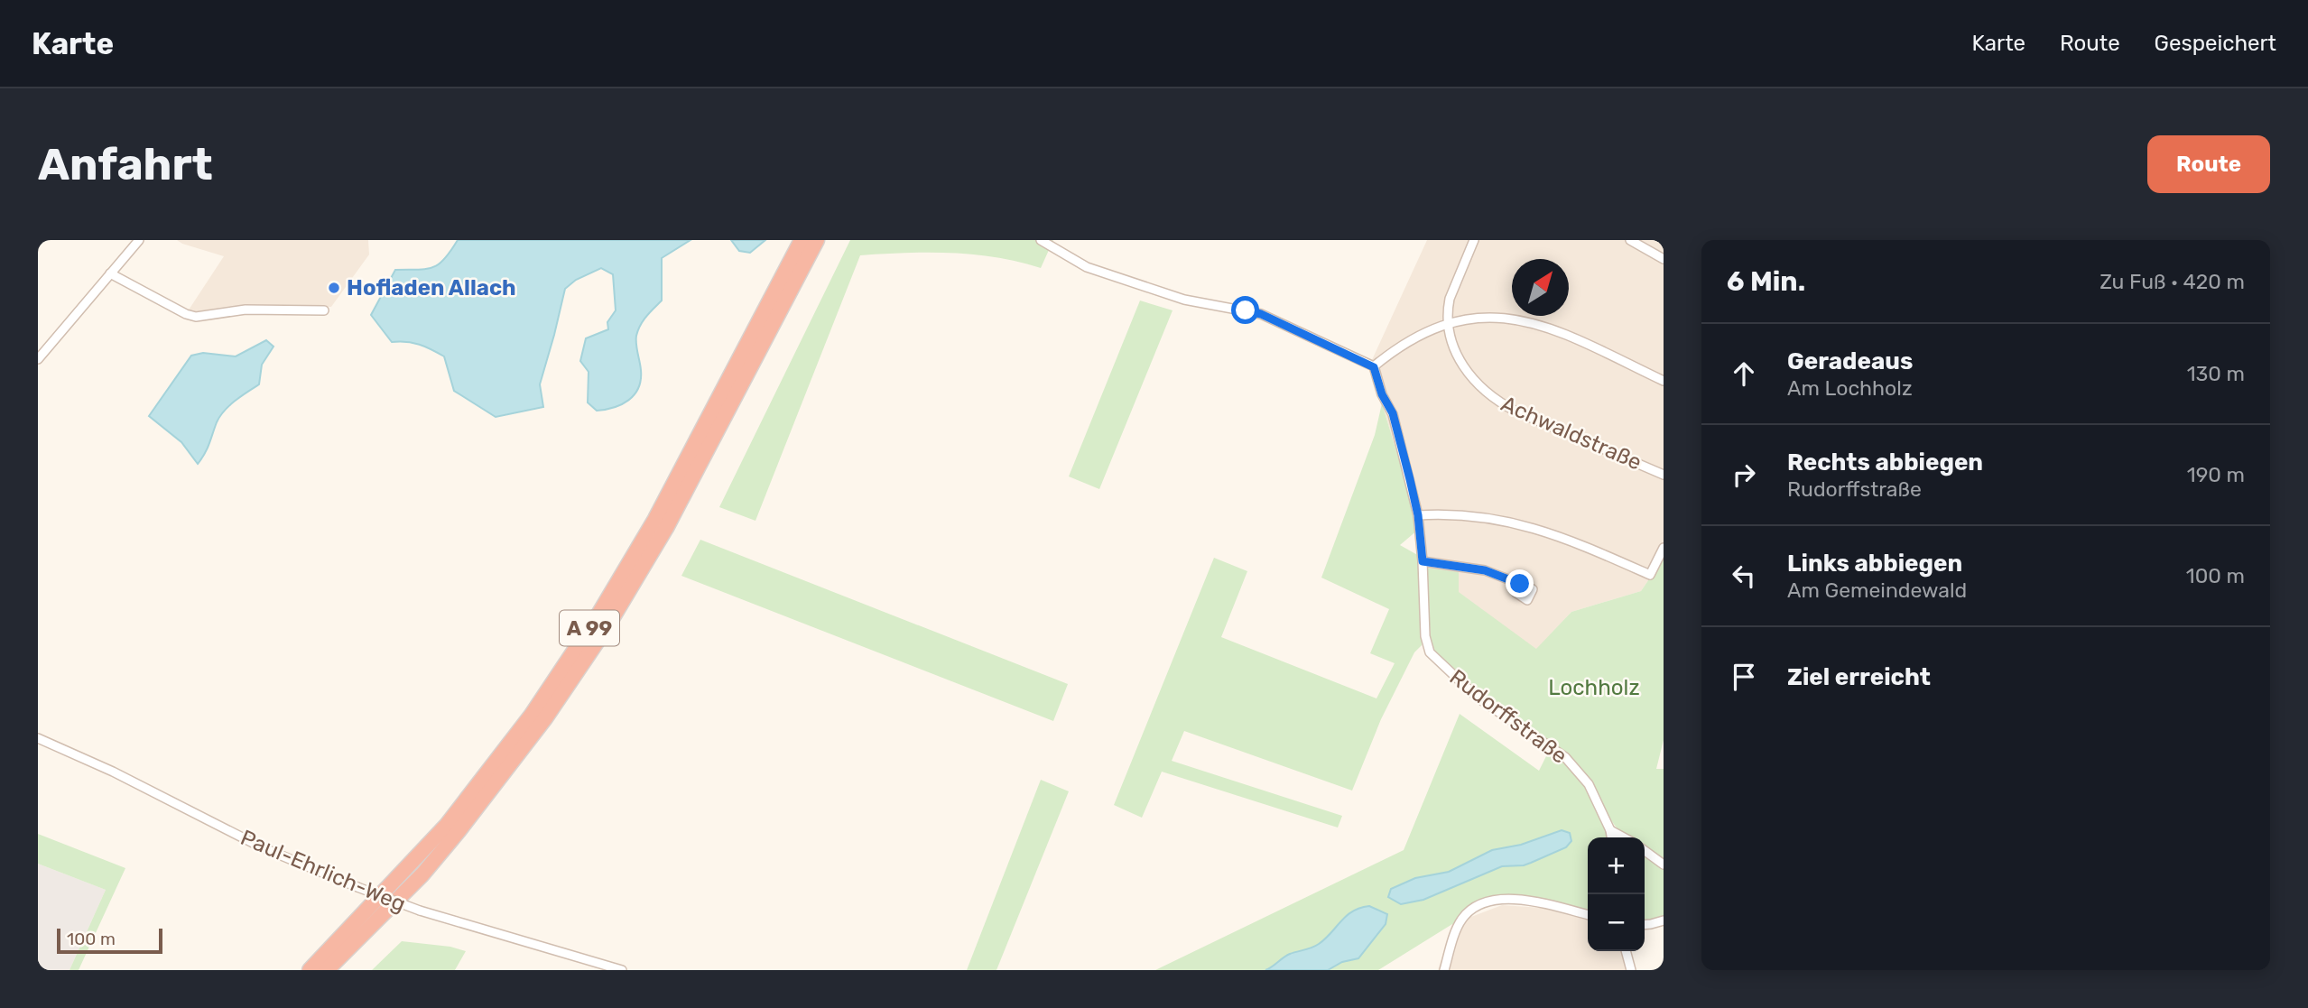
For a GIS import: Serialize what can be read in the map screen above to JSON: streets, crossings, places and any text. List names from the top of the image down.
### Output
{
  "streets": {
    "highway": ["A 99"],
    "street": ["Achwaldstraße", "Rudorffstraße", "Paul-Ehrlich-Weg"]
  },
  "parks": ["Lochholz"],
  "places": ["Hofladen Allach"],
  "scale_bar": "100 m",
  "north": "top right",
  "page": {
    "header": "Karte",
    "nav": ["Karte", "Route", "Gespeichert"],
    "buttons": "Route",
    "title": "Anfahrt",
    "heading": ["6 Min.", "Zu Fuß · 420 m"],
    "list": [
      ["Geradeaus", "Am Lochholz", "130 m"],
      ["Rechts abbiegen", "Rudorffstraße", "190 m"],
      ["Links abbiegen", "Am Gemeindewald", "100 m"],
      "Ziel erreicht"
    ],
    "map_buttons": ["+", "−"],
    "scale": "100 m"
  }
}
